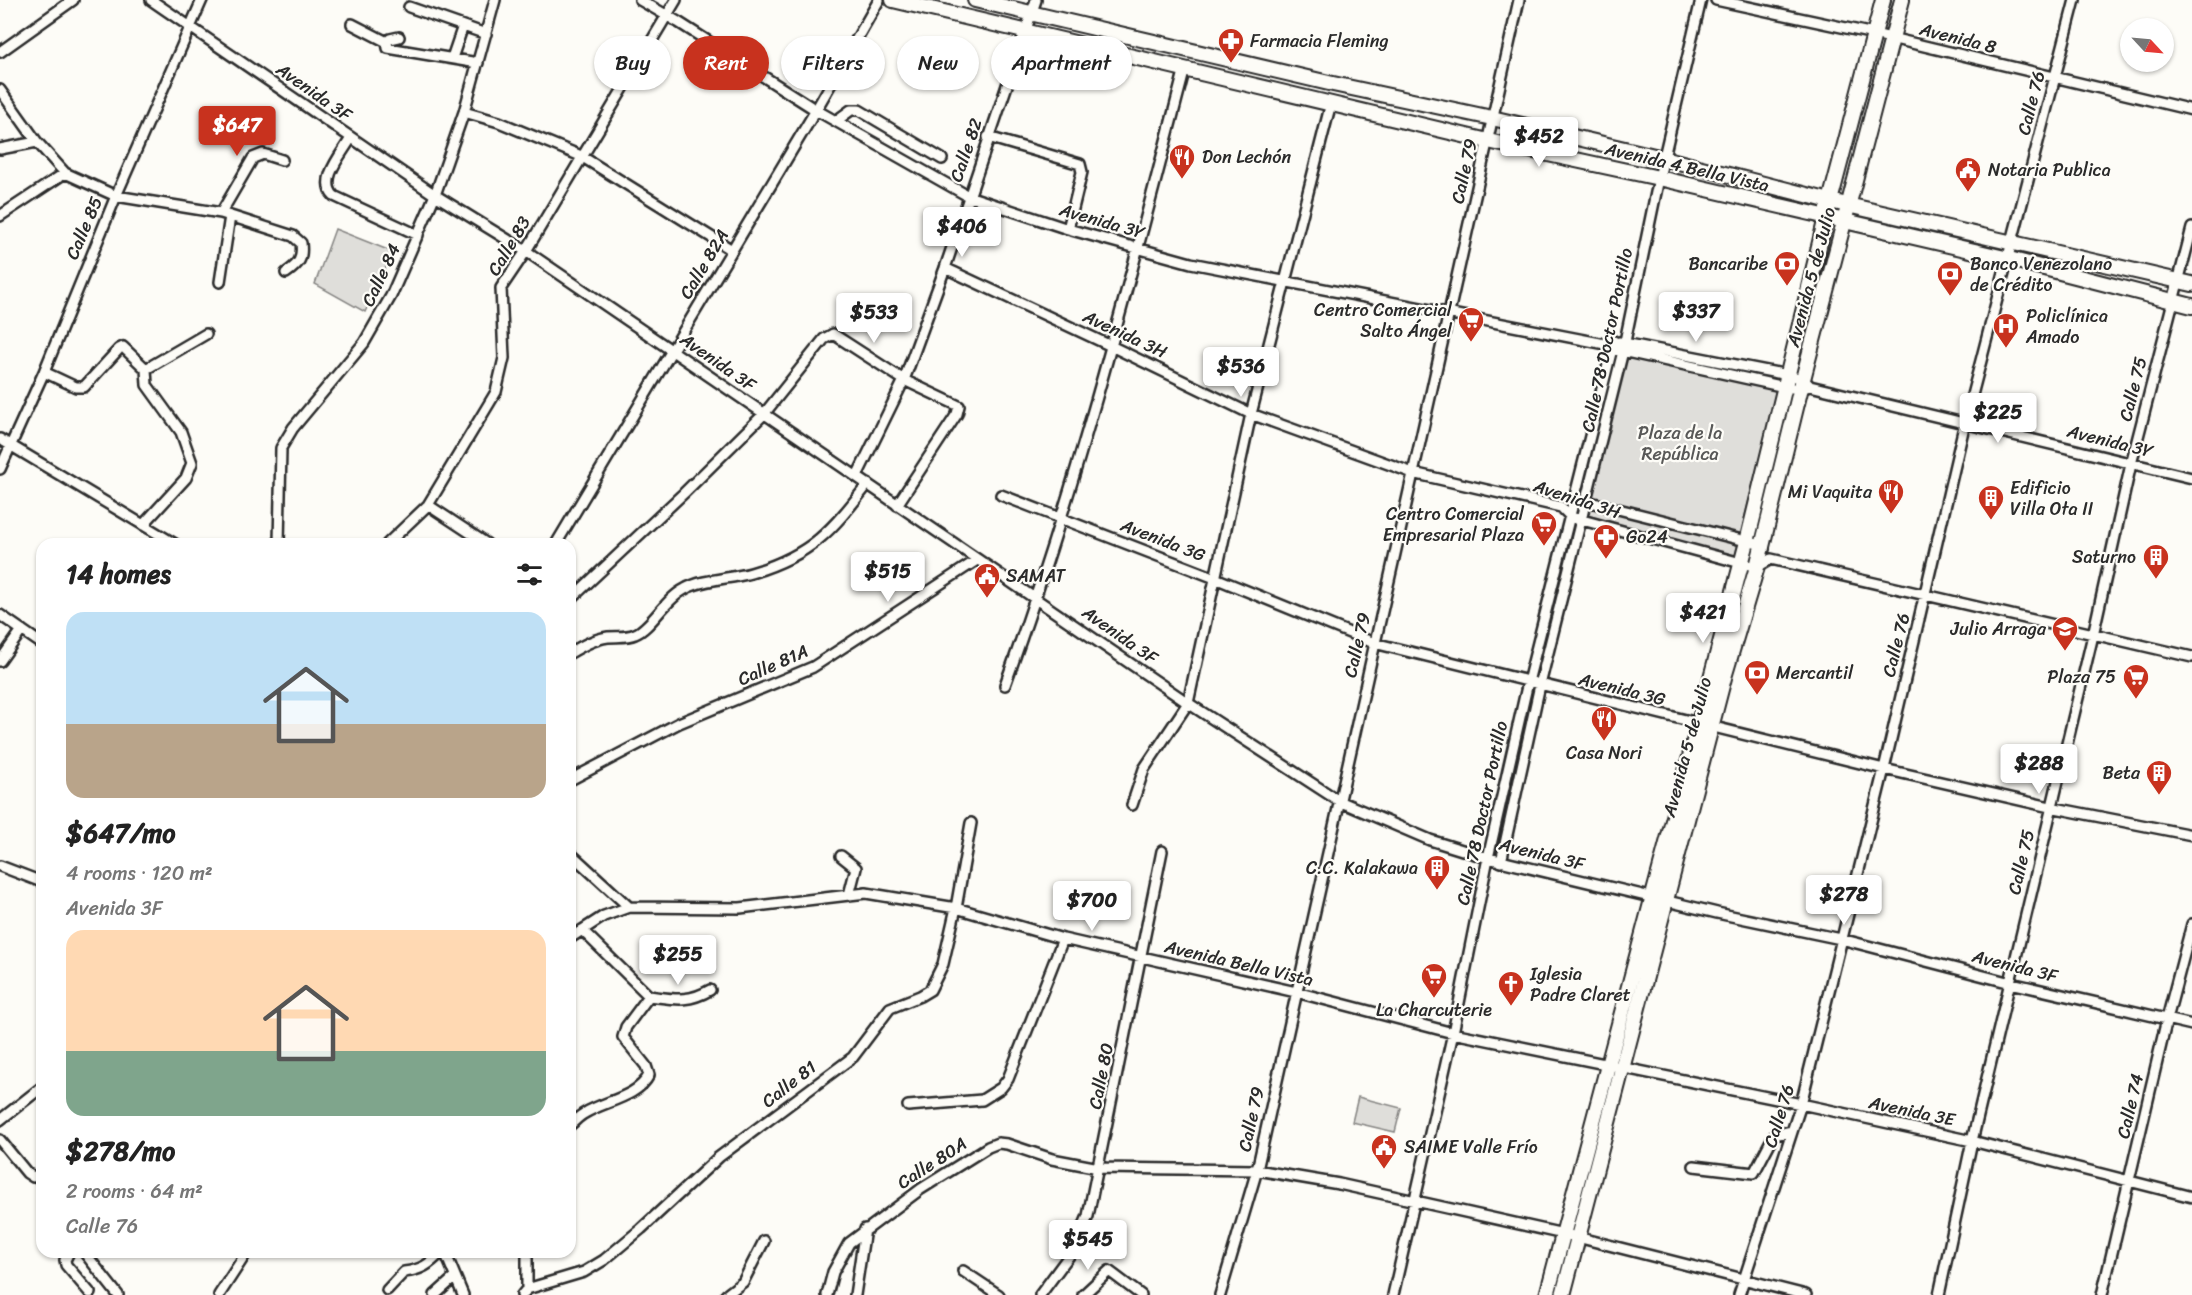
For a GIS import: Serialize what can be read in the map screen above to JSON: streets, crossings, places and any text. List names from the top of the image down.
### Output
{
  "streets": {
    "main road": ["Avenida 4 Bella Vista", "Avenida 5 de Julio"],
    "street": [
      "Avenida 8",
      "Avenida 3F",
      "Calle 76",
      "Calle 82",
      "Calle 79",
      "Avenida 3Y",
      "Calle 85",
      "Calle 83",
      "Calle 82A",
      "Calle 84",
      "Avenida 3H",
      "Calle 78 Doctor Portillo",
      "Calle 75",
      "Avenida 3G",
      "Calle 81A",
      "Avenida Bella Vista",
      "Calle 80",
      "Calle 81",
      "Calle 74",
      "Avenida 3E",
      "Calle 80A"
    ]
  },
  "crossings": [
    ["Avenida 8", "Calle 76"],
    ["Avenida 8", "Avenida 5 de Julio"],
    ["Avenida 3F", "Calle 76"],
    ["Avenida 3F", "Calle 82"],
    ["Avenida 3F", "Calle 79"],
    ["Avenida 3F", "Calle 85"],
    ["Avenida 3F", "Calle 83"],
    ["Avenida 3F", "Calle 82A"],
    ["Avenida 3F", "Calle 84"],
    ["Avenida 3F", "Avenida 5 de Julio"],
    ["Avenida 3F", "Calle 78 Doctor Portillo"],
    ["Avenida 3F", "Calle 75"],
    ["Avenida 3F", "Calle 81A"],
    ["Avenida 3F", "Calle 74"],
    ["Calle 76", "Avenida 4 Bella Vista"],
    ["Calle 76", "Avenida 3Y"],
    ["Calle 76", "Avenida 3G"],
    ["Calle 76", "Avenida 3E"],
    ["Calle 76", "Calle 80A"],
    ["Calle 82", "Avenida 4 Bella Vista"],
    ["Calle 82", "Avenida 3Y"],
    ["Calle 82", "Avenida 3H"],
    ["Avenida 4 Bella Vista", "Calle 79"],
    ["Avenida 4 Bella Vista", "Avenida 5 de Julio"],
    ["Avenida 4 Bella Vista", "Calle 78 Doctor Portillo"],
    ["Avenida 4 Bella Vista", "Calle 75"],
    ["Calle 79", "Avenida 3Y"],
    ["Calle 79", "Avenida 3H"],
    ["Calle 79", "Avenida 3G"],
    ["Calle 79", "Avenida Bella Vista"],
    ["Calle 79", "Calle 80A"],
    ["Avenida 3Y", "Calle 83"],
    ["Avenida 3Y", "Calle 82A"],
    ["Avenida 3Y", "Avenida 5 de Julio"],
    ["Avenida 3Y", "Calle 78 Doctor Portillo"],
    ["Avenida 3Y", "Calle 75"],
    ["Avenida 5 de Julio", "Avenida 3H"],
    ["Avenida 5 de Julio", "Avenida 3G"],
    ["Avenida 5 de Julio", "Avenida Bella Vista"],
    ["Avenida 5 de Julio", "Avenida 3E"],
    ["Avenida 5 de Julio", "Calle 80A"],
    ["Avenida 3H", "Calle 78 Doctor Portillo"],
    ["Calle 78 Doctor Portillo", "Avenida 3G"],
    ["Calle 78 Doctor Portillo", "Avenida Bella Vista"],
    ["Calle 78 Doctor Portillo", "Calle 80A"],
    ["Calle 75", "Avenida 3G"],
    ["Calle 75", "Avenida 3E"],
    ["Avenida Bella Vista", "Calle 80"],
    ["Avenida Bella Vista", "Calle 81"],
    ["Avenida Bella Vista", "Avenida 3E"],
    ["Calle 80", "Calle 80A"],
    ["Calle 74", "Avenida 3E"]
  ],
  "parks": ["Plaza de la República"],
  "places": {
    "pharmacy": ["Farmacia Fleming", "Go24"],
    "restaurant": ["Don Lechón", "Mi Vaquita", "Casa Nori"],
    "public building": ["Notaria Publica", "SAMAT", "SAIME Valle Frío"],
    "bank": ["Bancaribe", "Banco Venezolano de Crédito", "Mercantil"],
    "supermarket": [
      "Centro Comercial Salto Ángel",
      "Centro Comercial Empresarial Plaza",
      "Plaza 75",
      "La Charcuterie"
    ],
    "hospital": ["Policlínica Amado"],
    "building": [
      "Edificio Villa Ota II",
      "Saturno",
      "Beta",
      "C.C. Kalakawa"
    ],
    "school or university": ["Julio Arraga"],
    "church": ["Iglesia Padre Claret"]
  },
  "north": "bottom right",
  "page": {
    "chip": [
      "Buy",
      "Rent",
      "Filters",
      "New",
      "Apartment"
    ],
    "price": [
      "$647",
      "$452",
      "$406",
      "$337",
      "$533",
      "$536",
      "$225",
      "$515",
      "$421",
      "$288",
      "$278",
      "$700",
      "$255",
      "$545"
    ],
    "heading": "14 homes",
    "list": [
      {
        "name": "$647/mo",
        "note": "4 rooms · 120 m² · Avenida 3F"
      },
      {
        "name": "$278/mo",
        "note": "2 rooms · 64 m² · Calle 76"
      }
    ]
  }
}
